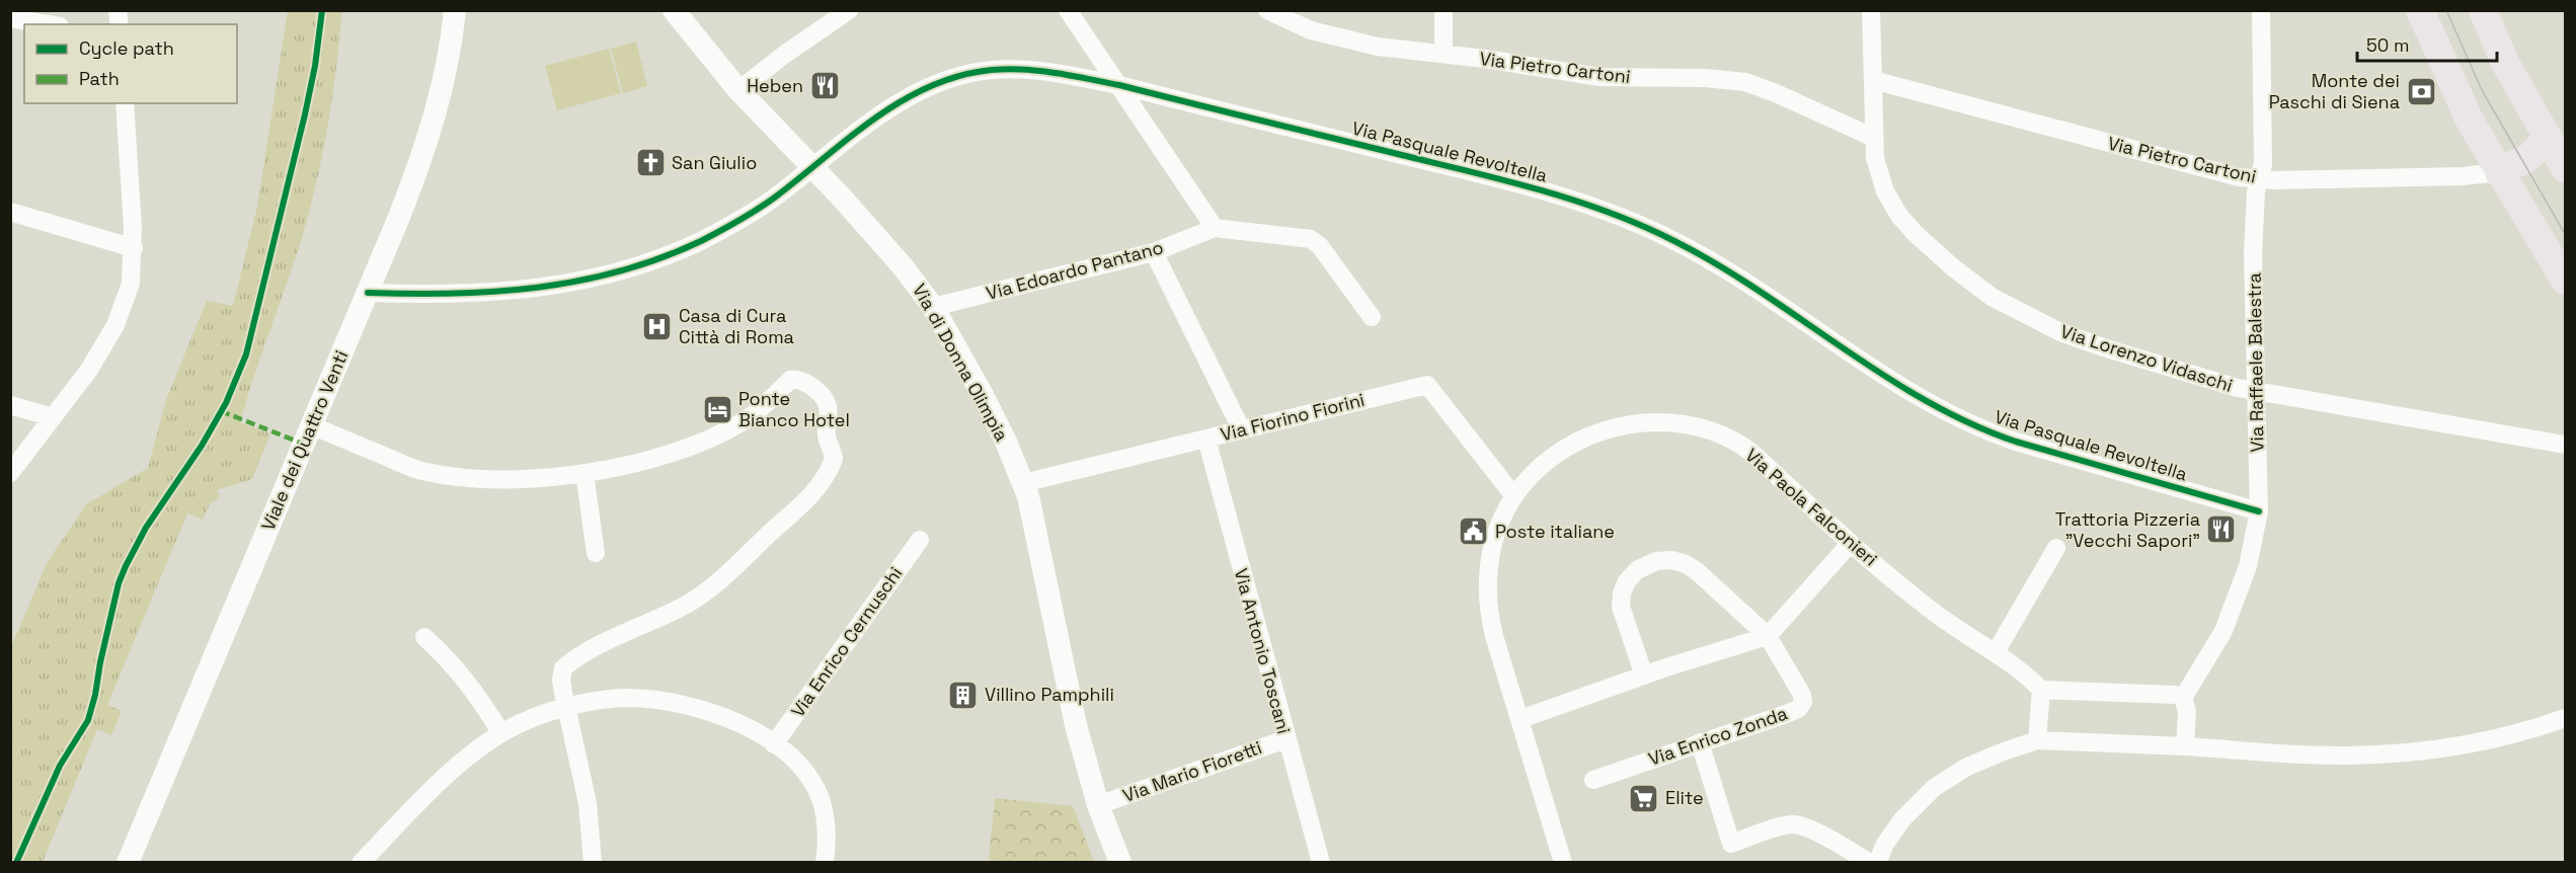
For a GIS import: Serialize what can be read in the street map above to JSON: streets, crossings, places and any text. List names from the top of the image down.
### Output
{
  "streets": {
    "street": [
      "Via Pietro Cartoni",
      "Via Pasquale Revoltella",
      "Via Edoardo Pantano",
      "Via Lorenzo Vidaschi",
      "Via di Donna Olimpia",
      "Via Raffaele Balestra",
      "Via Fiorino Fiorini",
      "Viale dei Quattro Venti",
      "Via Paola Falconieri",
      "Via Enrico Cernuschi",
      "Via Antonio Toscani",
      "Via Enrico Zonda",
      "Via Mario Fioretti"
    ]
  },
  "crossings": [
    ["Via Pietro Cartoni", "Via Lorenzo Vidaschi"],
    ["Via Pietro Cartoni", "Via Raffaele Balestra"],
    ["Via Pasquale Revoltella", "Via di Donna Olimpia"],
    ["Via Pasquale Revoltella", "Via Raffaele Balestra"],
    ["Via Pasquale Revoltella", "Viale dei Quattro Venti"],
    ["Via Edoardo Pantano", "Via di Donna Olimpia"],
    ["Via Lorenzo Vidaschi", "Via Raffaele Balestra"],
    ["Via di Donna Olimpia", "Via Fiorino Fiorini"],
    ["Via di Donna Olimpia", "Via Mario Fioretti"],
    ["Via Fiorino Fiorini", "Via Paola Falconieri"],
    ["Via Fiorino Fiorini", "Via Antonio Toscani"],
    ["Via Antonio Toscani", "Via Mario Fioretti"]
  ],
  "places": {
    "restaurant": ["Heben", "Trattoria Pizzeria \"Vecchi Sapori\""],
    "bank": ["Monte dei Paschi di Siena"],
    "church": ["San Giulio"],
    "hospital": ["Casa di Cura Città di Roma"],
    "hotel": ["Ponte Bianco Hotel"],
    "public building": ["Poste italiane"],
    "building": ["Villino Pamphili"],
    "supermarket": ["Elite"]
  },
  "legend": ["Cycle path", "Path"],
  "scale_bar": "50 m"
}
